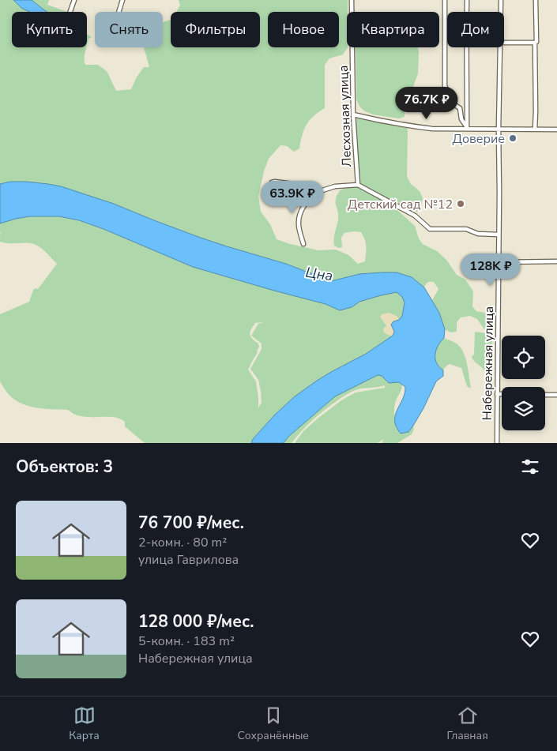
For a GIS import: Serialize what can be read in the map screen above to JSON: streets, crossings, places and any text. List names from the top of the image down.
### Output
{
  "streets": {
    "street": ["Лесхозная улица", "Набережная улица"]
  },
  "crossings": [
    ["Лесхозная улица", "Набережная улица"]
  ],
  "water": ["Цна"],
  "places": ["Доверие", "Детский сад №12"],
  "page": {
    "chip": [
      "Купить",
      "Снять",
      "Фильтры",
      "Новое",
      "Квартира",
      "Дом"
    ],
    "price": ["76.7K ₽", "63.9K ₽", "128K ₽"],
    "heading": "Объектов: 3",
    "list": [
      {
        "name": "76 700 ₽/мес.",
        "note": "2-комн. · 80 m² · улица Гаврилова"
      },
      {
        "name": "128 000 ₽/мес.",
        "note": "5-комн. · 183 m² · Набережная улица"
      }
    ],
    "tabs": ["Карта", "Сохранённые", "Главная"]
  }
}
